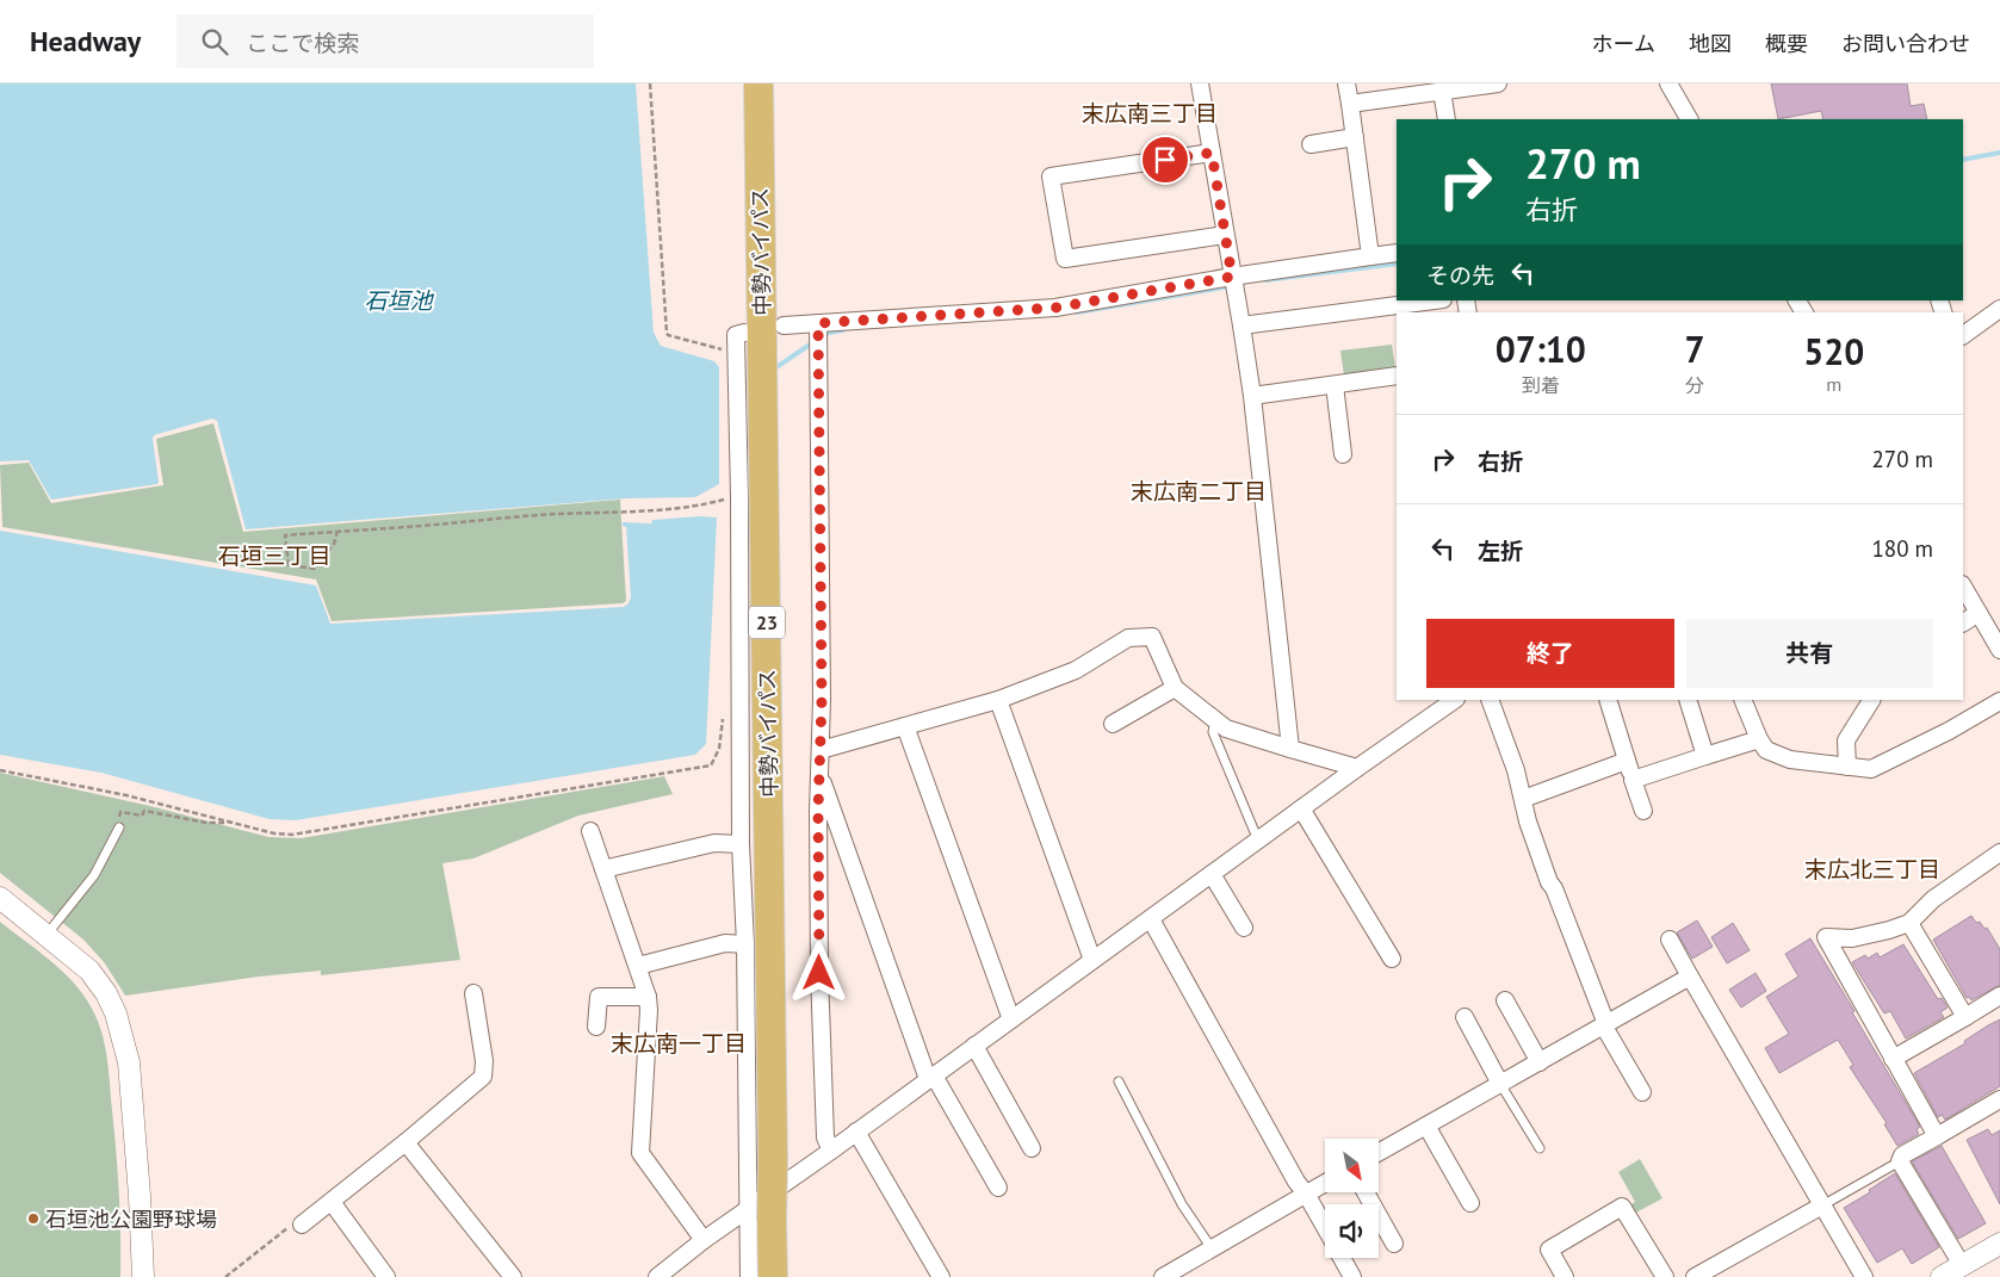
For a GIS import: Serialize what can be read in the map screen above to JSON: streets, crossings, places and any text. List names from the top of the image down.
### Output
{
  "streets": {
    "highway": ["中勢バイパス", "23"]
  },
  "districts": [
    "末広南三丁目",
    "末広南二丁目",
    "石垣三丁目",
    "末広北三丁目",
    "末広南一丁目"
  ],
  "water": ["石垣池"],
  "places": ["石垣池公園野球場"],
  "north": "bottom right",
  "page": {
    "header": "Headway",
    "search": "ここで検索",
    "nav": [
      "ホーム",
      "地図",
      "概要",
      "お問い合わせ"
    ],
    "turn": ["270 m", "右折"],
    "then": "その先",
    "eta": [
      "07:10",
      "到着",
      "7",
      "分",
      "520",
      "m"
    ],
    "list": [
      {
        "name": "右折",
        "value": "270 m"
      },
      {
        "name": "左折",
        "value": "180 m"
      }
    ],
    "buttons": ["終了", "共有"]
  }
}
